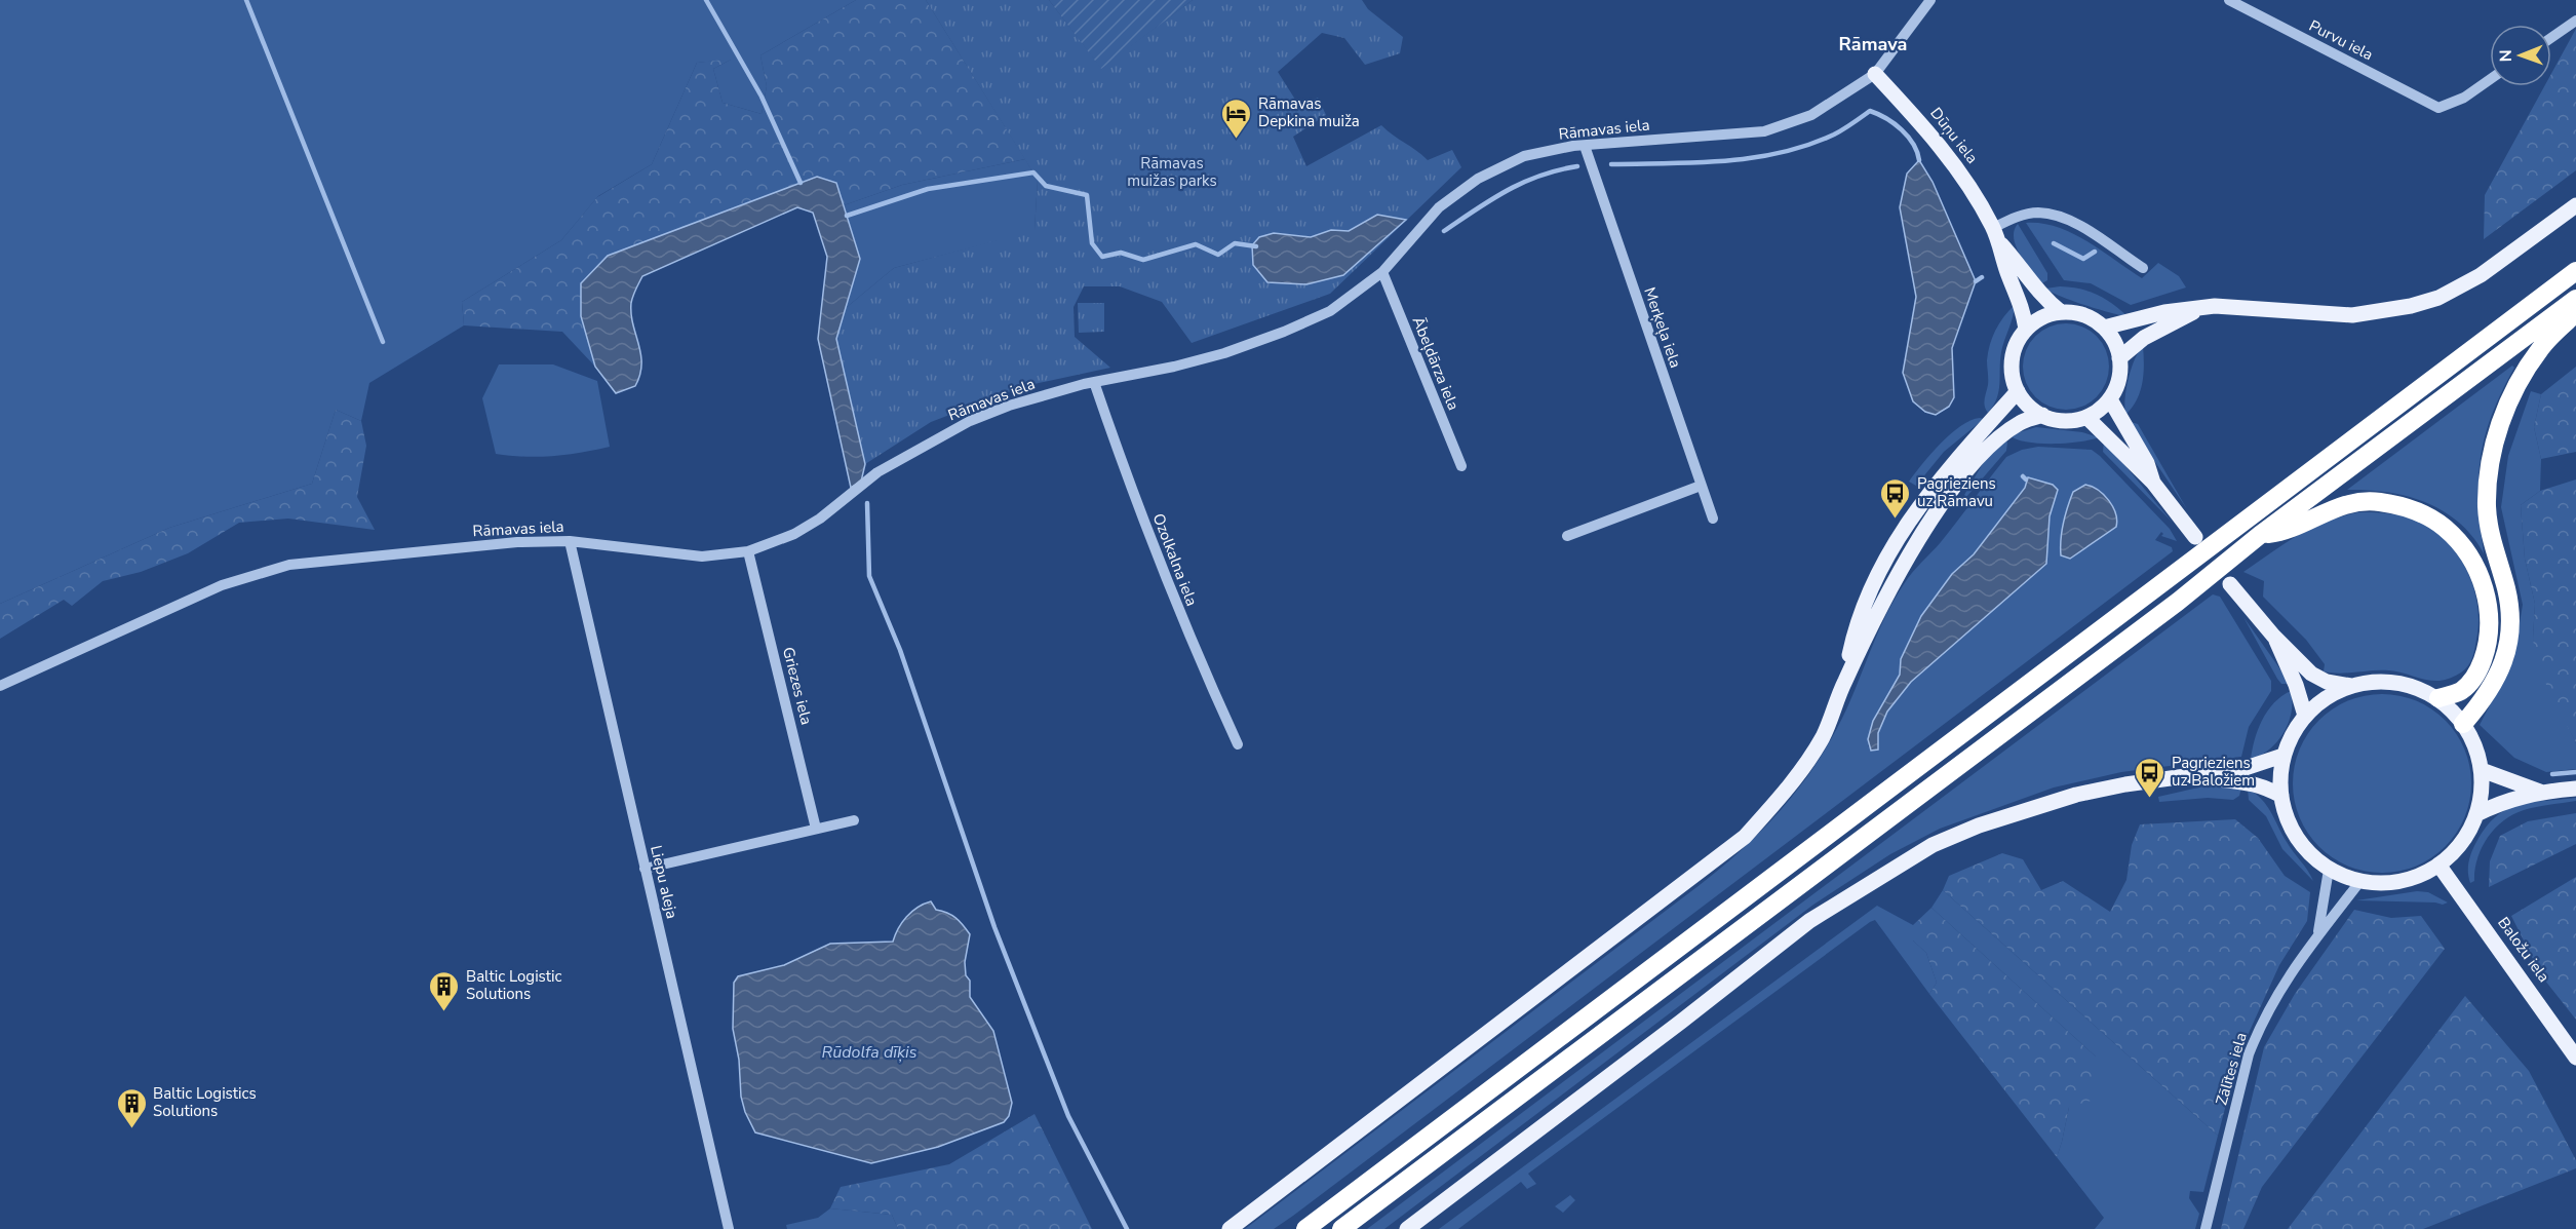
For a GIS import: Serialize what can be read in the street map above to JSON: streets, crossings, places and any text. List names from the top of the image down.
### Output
{
  "streets": {
    "main road": ["Dūņu iela", "Baložu iela"],
    "street": [
      "Purvu iela",
      "Rāmavas iela",
      "Merķeļa iela",
      "Ābeļdārza iela",
      "Ozolkalna iela",
      "Griezes iela",
      "Liepu aleja",
      "Zālītes iela"
    ]
  },
  "crossings": [
    ["Rāmavas iela", "Dūņu iela"],
    ["Rāmavas iela", "Merķeļa iela"],
    ["Rāmavas iela", "Ābeļdārza iela"],
    ["Rāmavas iela", "Ozolkalna iela"],
    ["Rāmavas iela", "Griezes iela"],
    ["Rāmavas iela", "Liepu aleja"],
    ["Baložu iela", "Zālītes iela"]
  ],
  "districts": ["Rāmava"],
  "water": ["Rūdolfa dīķis"],
  "parks": ["Rāmavas muižas parks"],
  "places": {
    "hotel": ["Rāmavas Depkina muiža"],
    "bus stop": ["Pagrieziens uz Rāmavu", "Pagrieziens uz Baložiem"],
    "building": ["Baltic Logistic Solutions", "Baltic Logistics Solutions"]
  },
  "north": "left"
}
